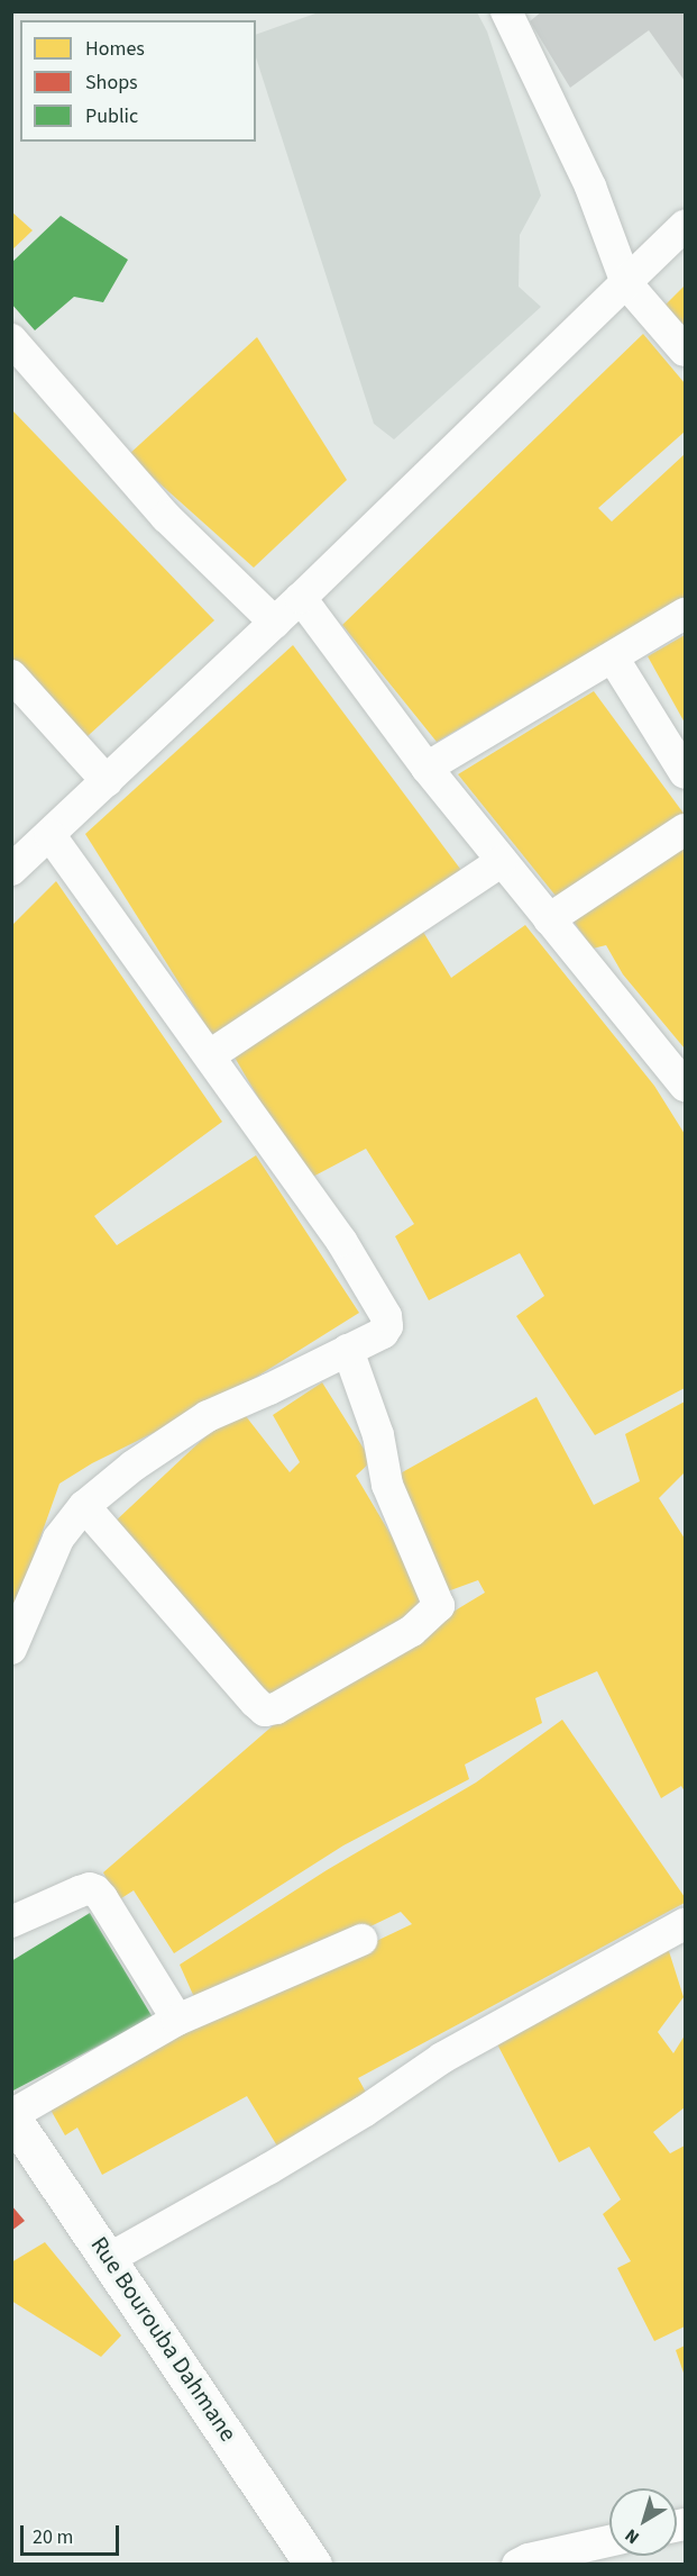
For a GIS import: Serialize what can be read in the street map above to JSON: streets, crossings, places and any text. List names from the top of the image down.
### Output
{
  "streets": {
    "street": ["Rue Bourouba Dahmane"]
  },
  "legend": ["Homes", "Shops", "Public"],
  "scale_bar": "20 m",
  "north": "bottom left"
}
